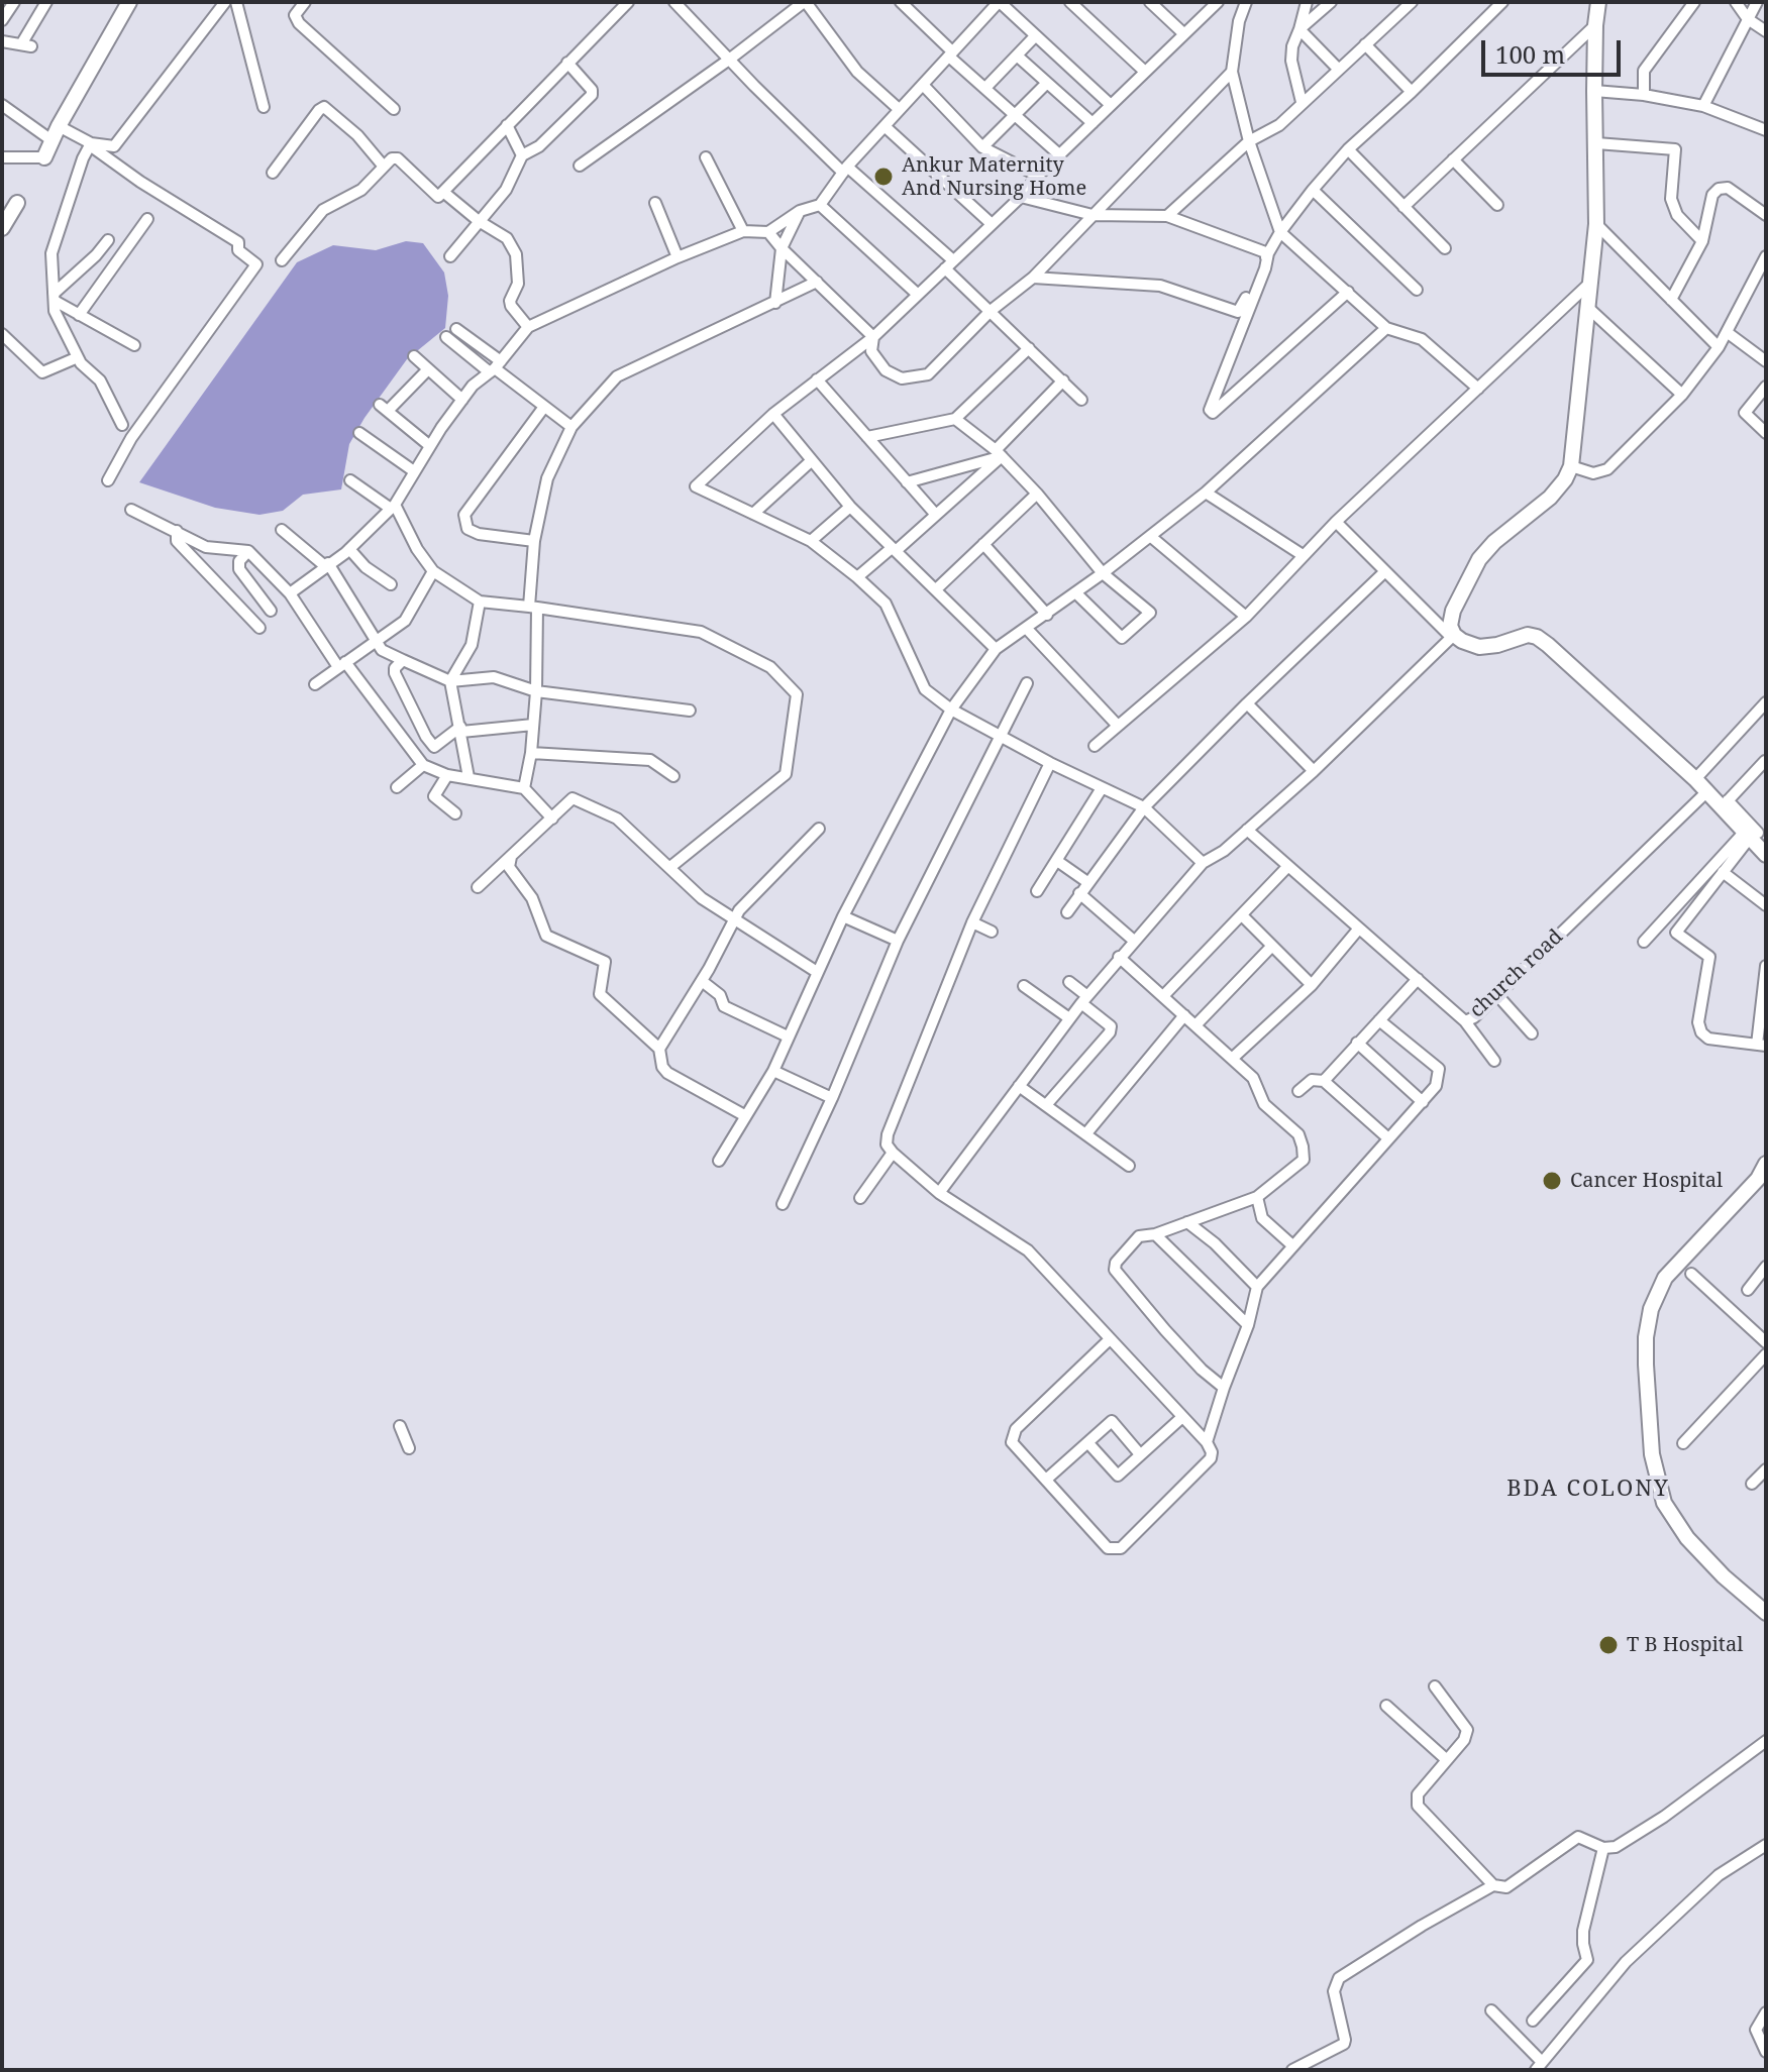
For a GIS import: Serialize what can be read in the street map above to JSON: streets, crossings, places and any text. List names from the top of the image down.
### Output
{
  "streets": {
    "street": ["church road"]
  },
  "districts": ["BDA COLONY"],
  "places": ["Ankur Maternity And Nursing Home", "Cancer Hospital", "T B Hospital"],
  "scale_bar": "100 m"
}
